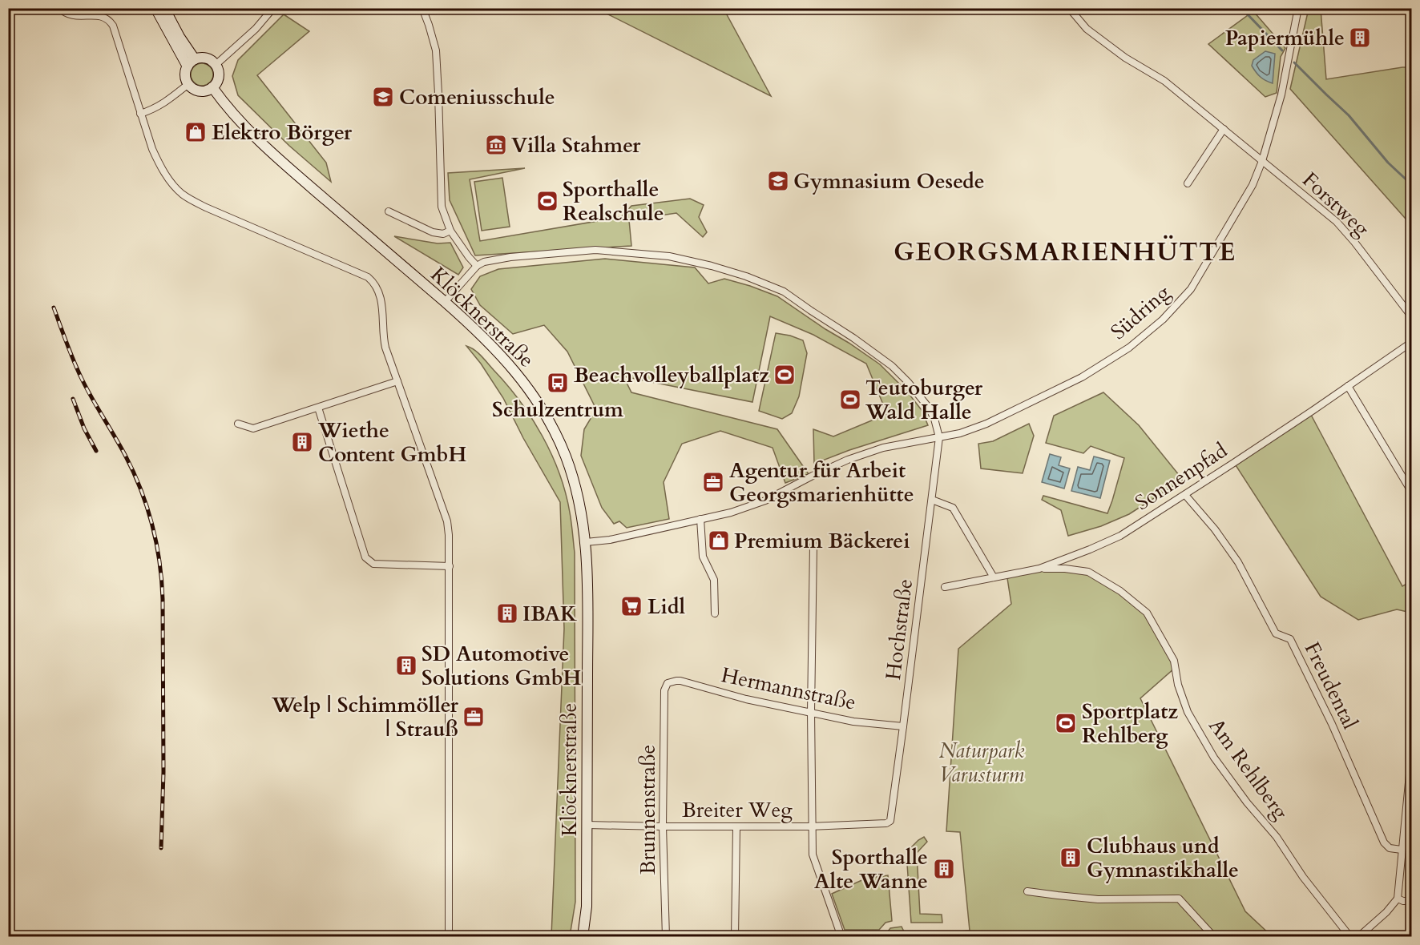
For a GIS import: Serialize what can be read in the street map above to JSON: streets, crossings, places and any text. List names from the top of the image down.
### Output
{
  "streets": {
    "main road": ["Klöcknerstraße"],
    "street": [
      "Forstweg",
      "Südring",
      "Sonnenpfad",
      "Hochstraße",
      "Freudental",
      "Hermannstraße",
      "Am Rehlberg",
      "Brunnenstraße",
      "Breiter Weg"
    ]
  },
  "crossings": [
    ["Forstweg", "Südring"],
    ["Südring", "Klöcknerstraße"],
    ["Südring", "Hochstraße"],
    ["Klöcknerstraße", "Breiter Weg"],
    ["Sonnenpfad", "Freudental"],
    ["Sonnenpfad", "Am Rehlberg"],
    ["Hochstraße", "Hermannstraße"],
    ["Hochstraße", "Breiter Weg"],
    ["Hermannstraße", "Brunnenstraße"],
    ["Brunnenstraße", "Breiter Weg"]
  ],
  "districts": ["GEORGSMARIENHÜTTE"],
  "parks": ["Naturpark Varusturm"],
  "places": {
    "building": [
      "Papiermühle",
      "Wiethe Content GmbH",
      "IBAK",
      "SD Automotive Solutions GmbH",
      "Clubhaus und Gymnastikhalle",
      "Sporthalle Alte Wanne"
    ],
    "school or university": ["Comeniusschule", "Gymnasium Oesede"],
    "shop": ["Elektro Börger", "Premium Bäckerei"],
    "museum": ["Villa Stahmer"],
    "sports": [
      "Sporthalle Realschule",
      "Beachvolleyballplatz",
      "Teutoburger Wald Halle",
      "Sportplatz Rehlberg"
    ],
    "bus stop": ["Schulzentrum"],
    "office": ["Agentur für Arbeit Georgsmarienhütte", "Welp | Schimmöller | Strauß"],
    "supermarket": ["Lidl"]
  }
}
